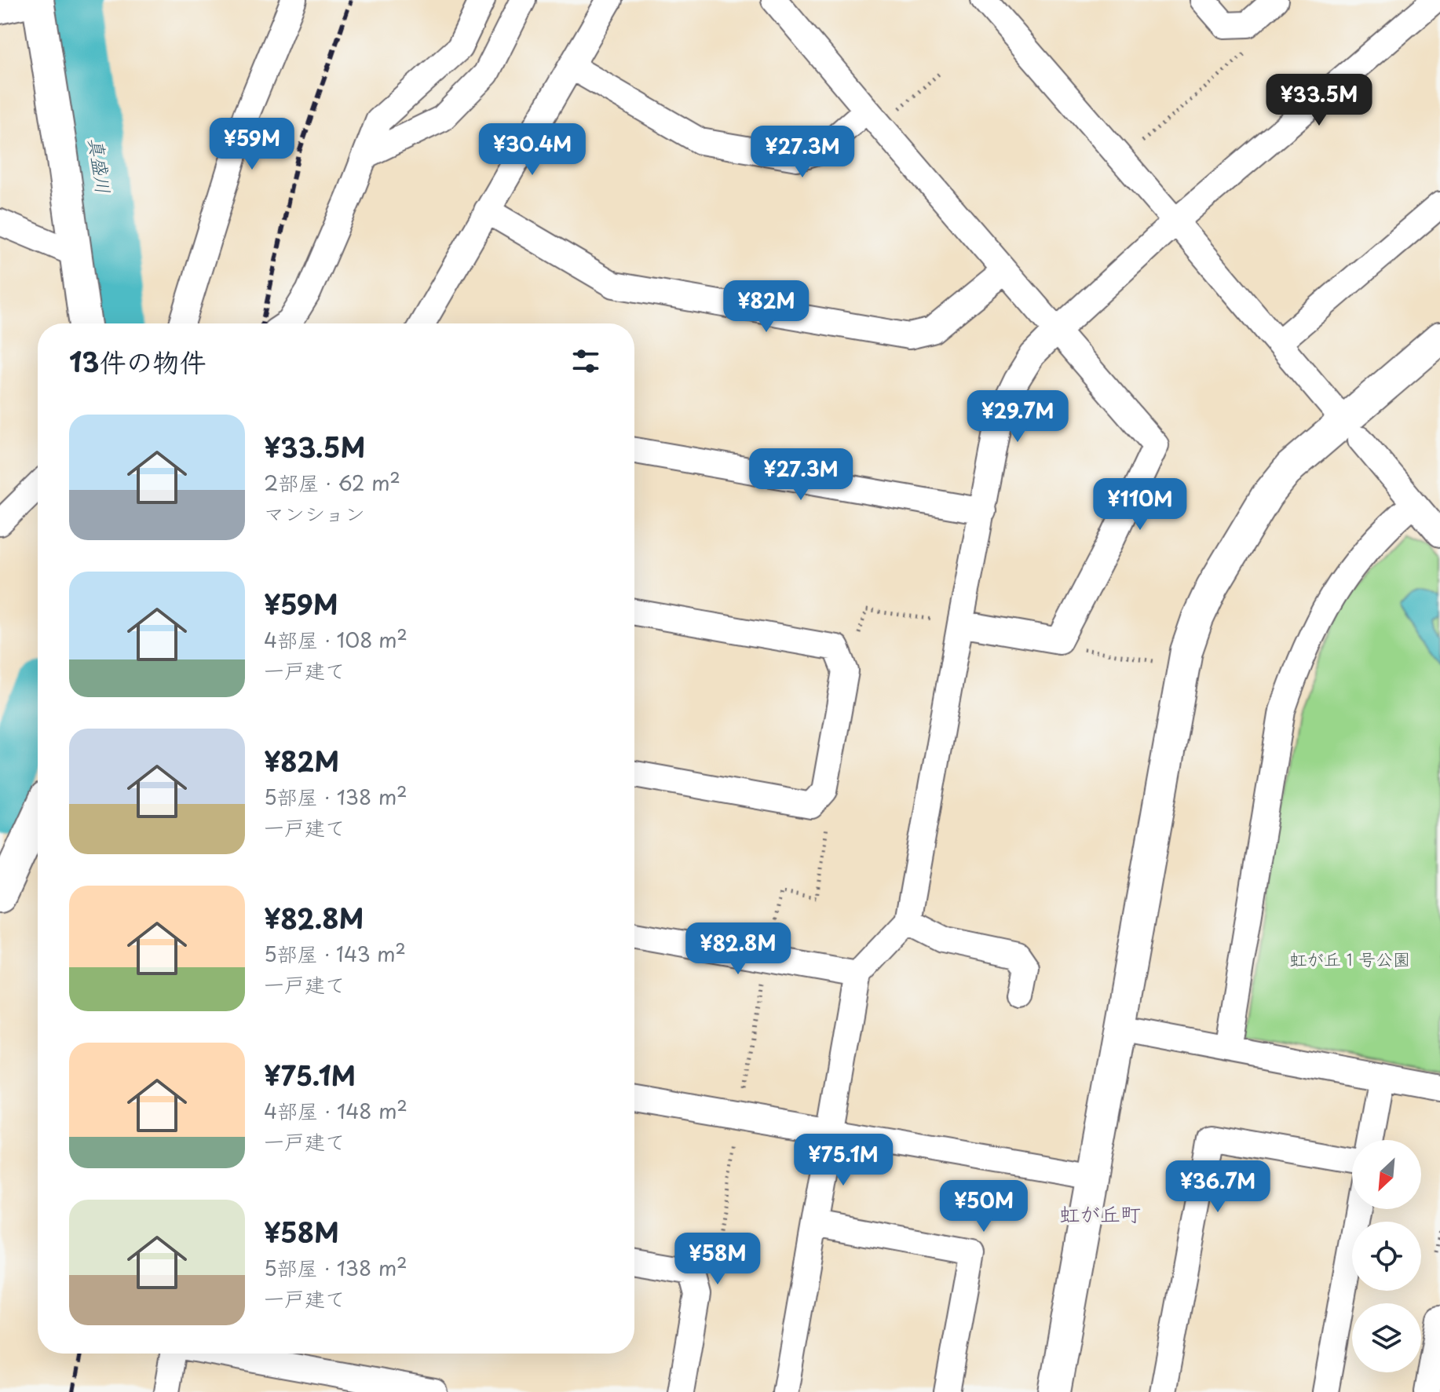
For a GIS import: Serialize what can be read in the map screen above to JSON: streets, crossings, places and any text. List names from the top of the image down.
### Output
{
  "districts": ["虹が丘町"],
  "water": ["真盛川"],
  "parks": ["虹が丘１号公園"],
  "north": "bottom left",
  "page": {
    "price": [
      "¥33.5M",
      "¥59M",
      "¥30.4M",
      "¥27.3M",
      "¥82M",
      "¥29.7M",
      "¥27.3M",
      "¥110M",
      "¥82.8M",
      "¥75.1M",
      "¥36.7M",
      "¥50M",
      "¥58M"
    ],
    "heading": "13件の物件",
    "list": [
      {
        "name": "¥33.5M",
        "note": "2部屋 · 62 m² · マンション"
      },
      {
        "name": "¥59M",
        "note": "4部屋 · 108 m² · 一戸建て"
      },
      {
        "name": "¥82M",
        "note": "5部屋 · 138 m² · 一戸建て"
      },
      {
        "name": "¥82.8M",
        "note": "5部屋 · 143 m² · 一戸建て"
      },
      {
        "name": "¥75.1M",
        "note": "4部屋 · 148 m² · 一戸建て"
      },
      {
        "name": "¥58M",
        "note": "5部屋 · 138 m² · 一戸建て"
      }
    ]
  }
}
